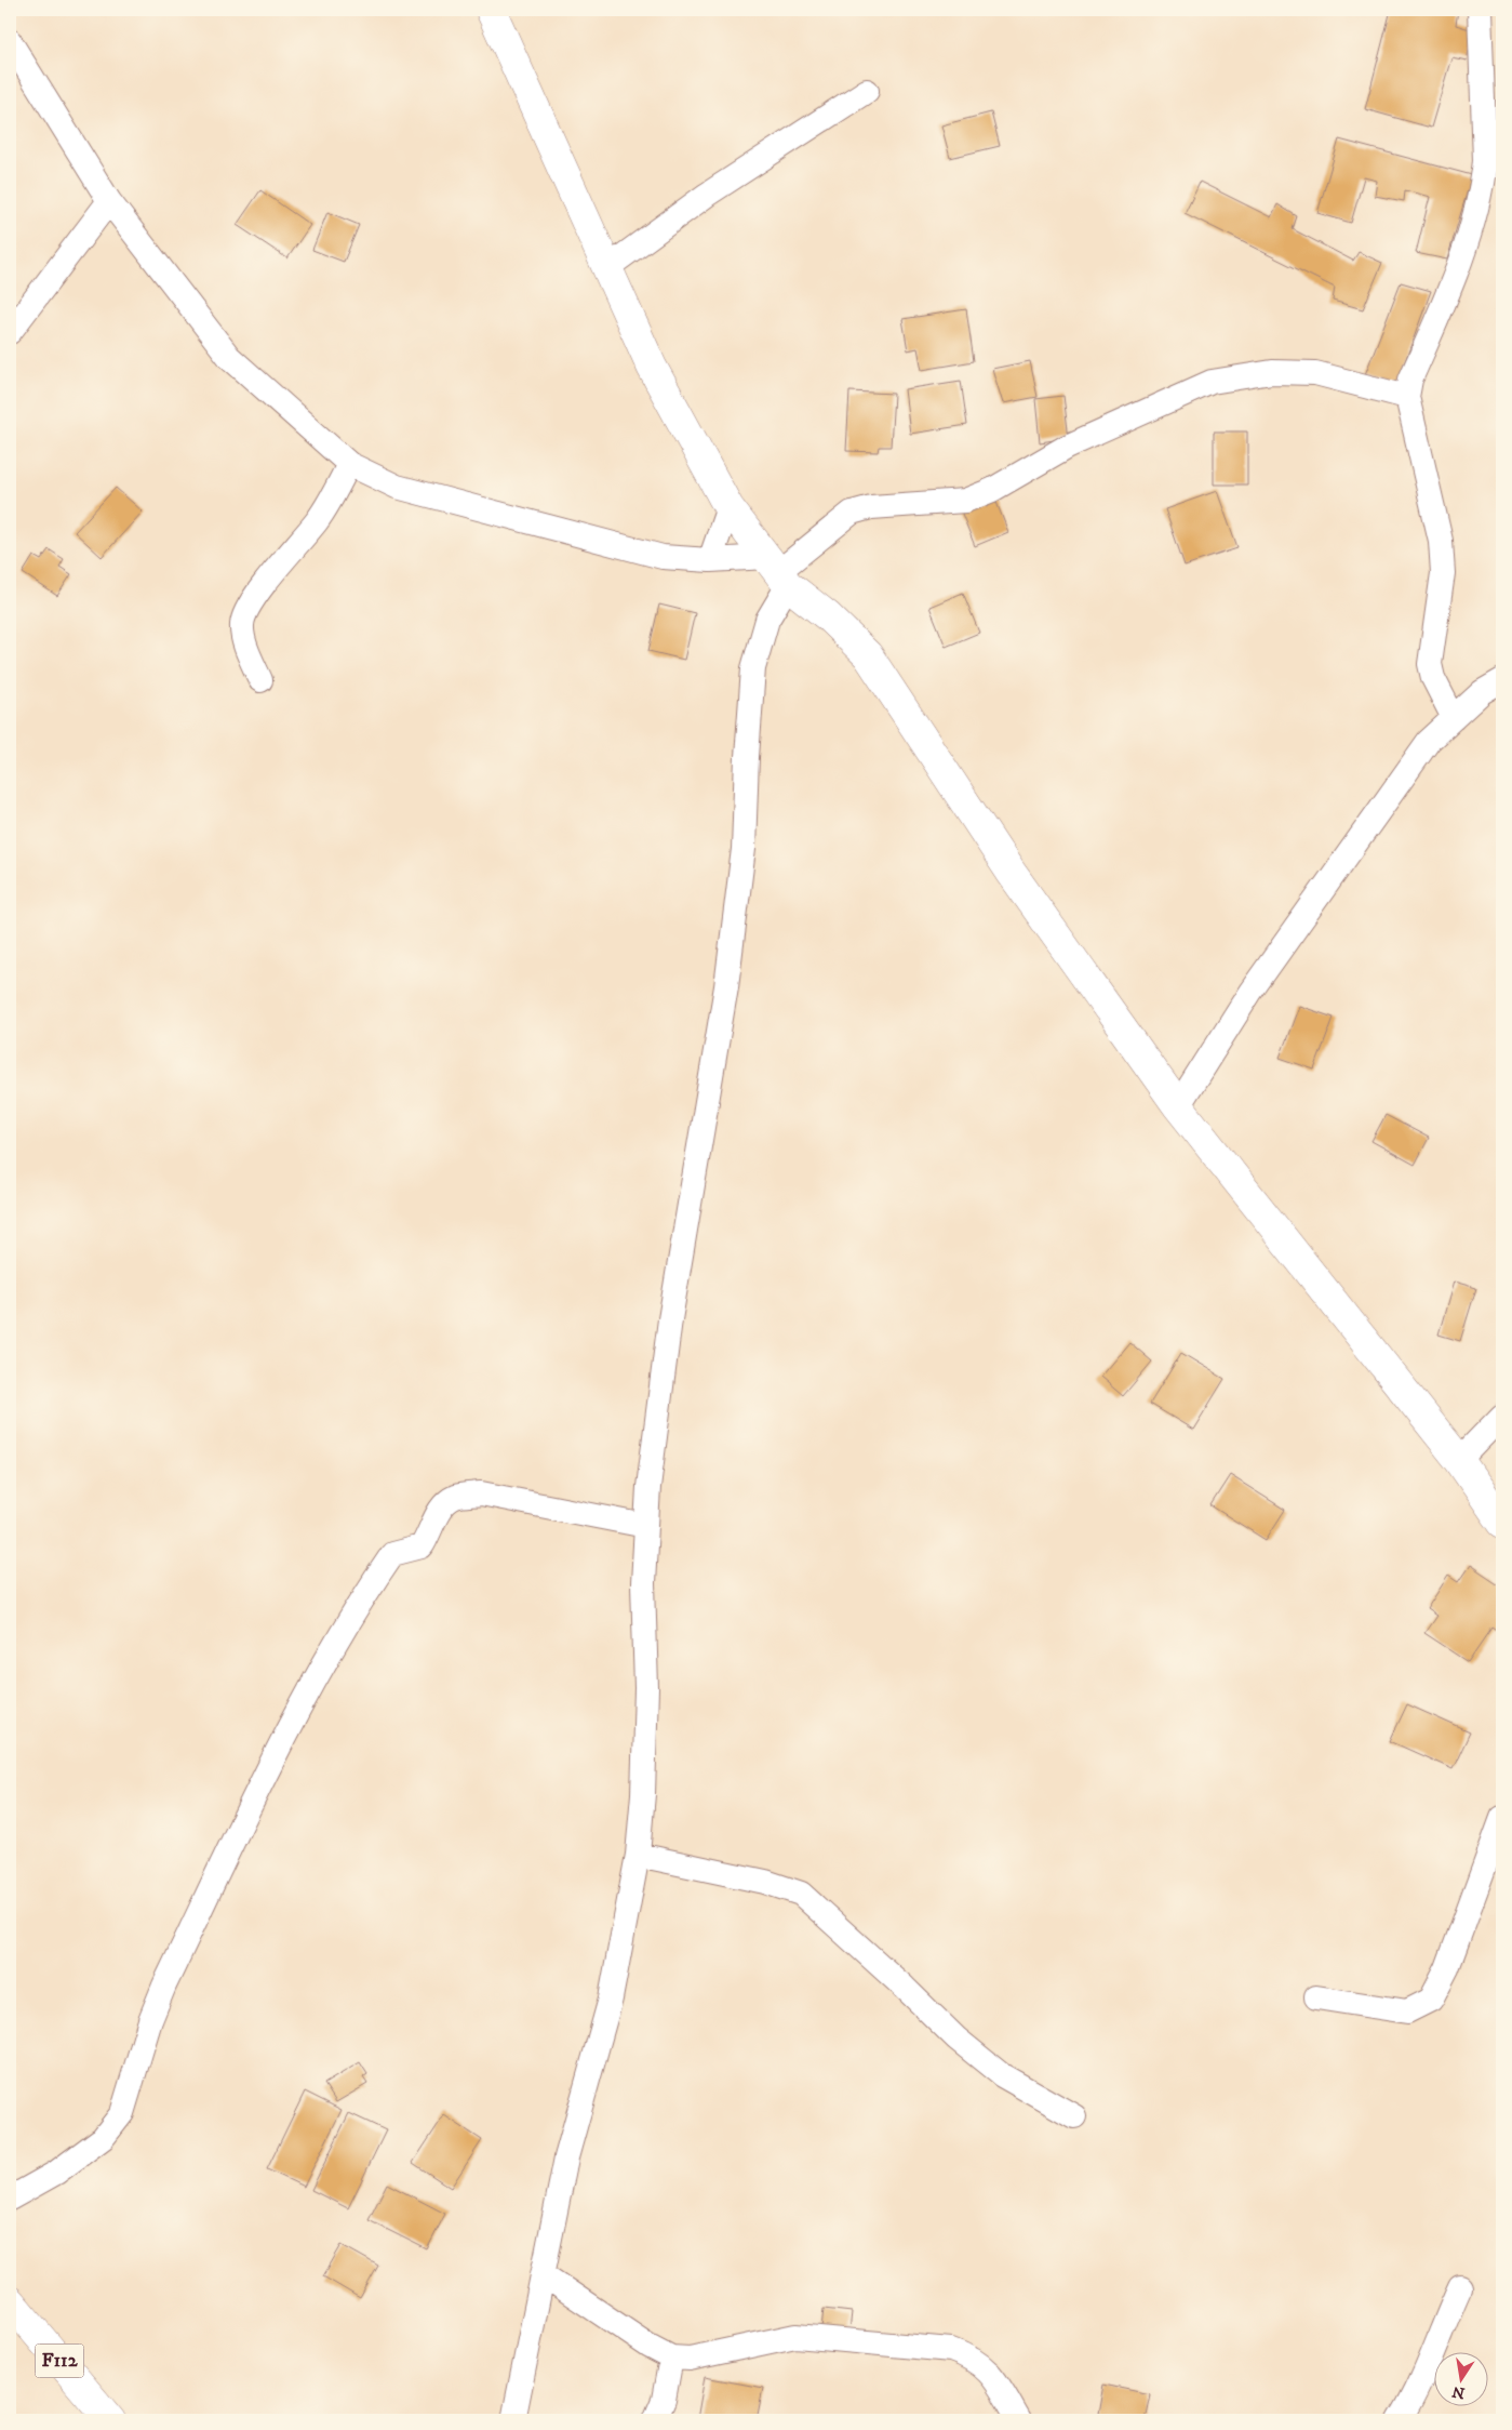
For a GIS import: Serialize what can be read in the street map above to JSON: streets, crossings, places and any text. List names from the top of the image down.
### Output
{
  "streets": {
    "street": ["F112"]
  },
  "north": "bottom"
}
